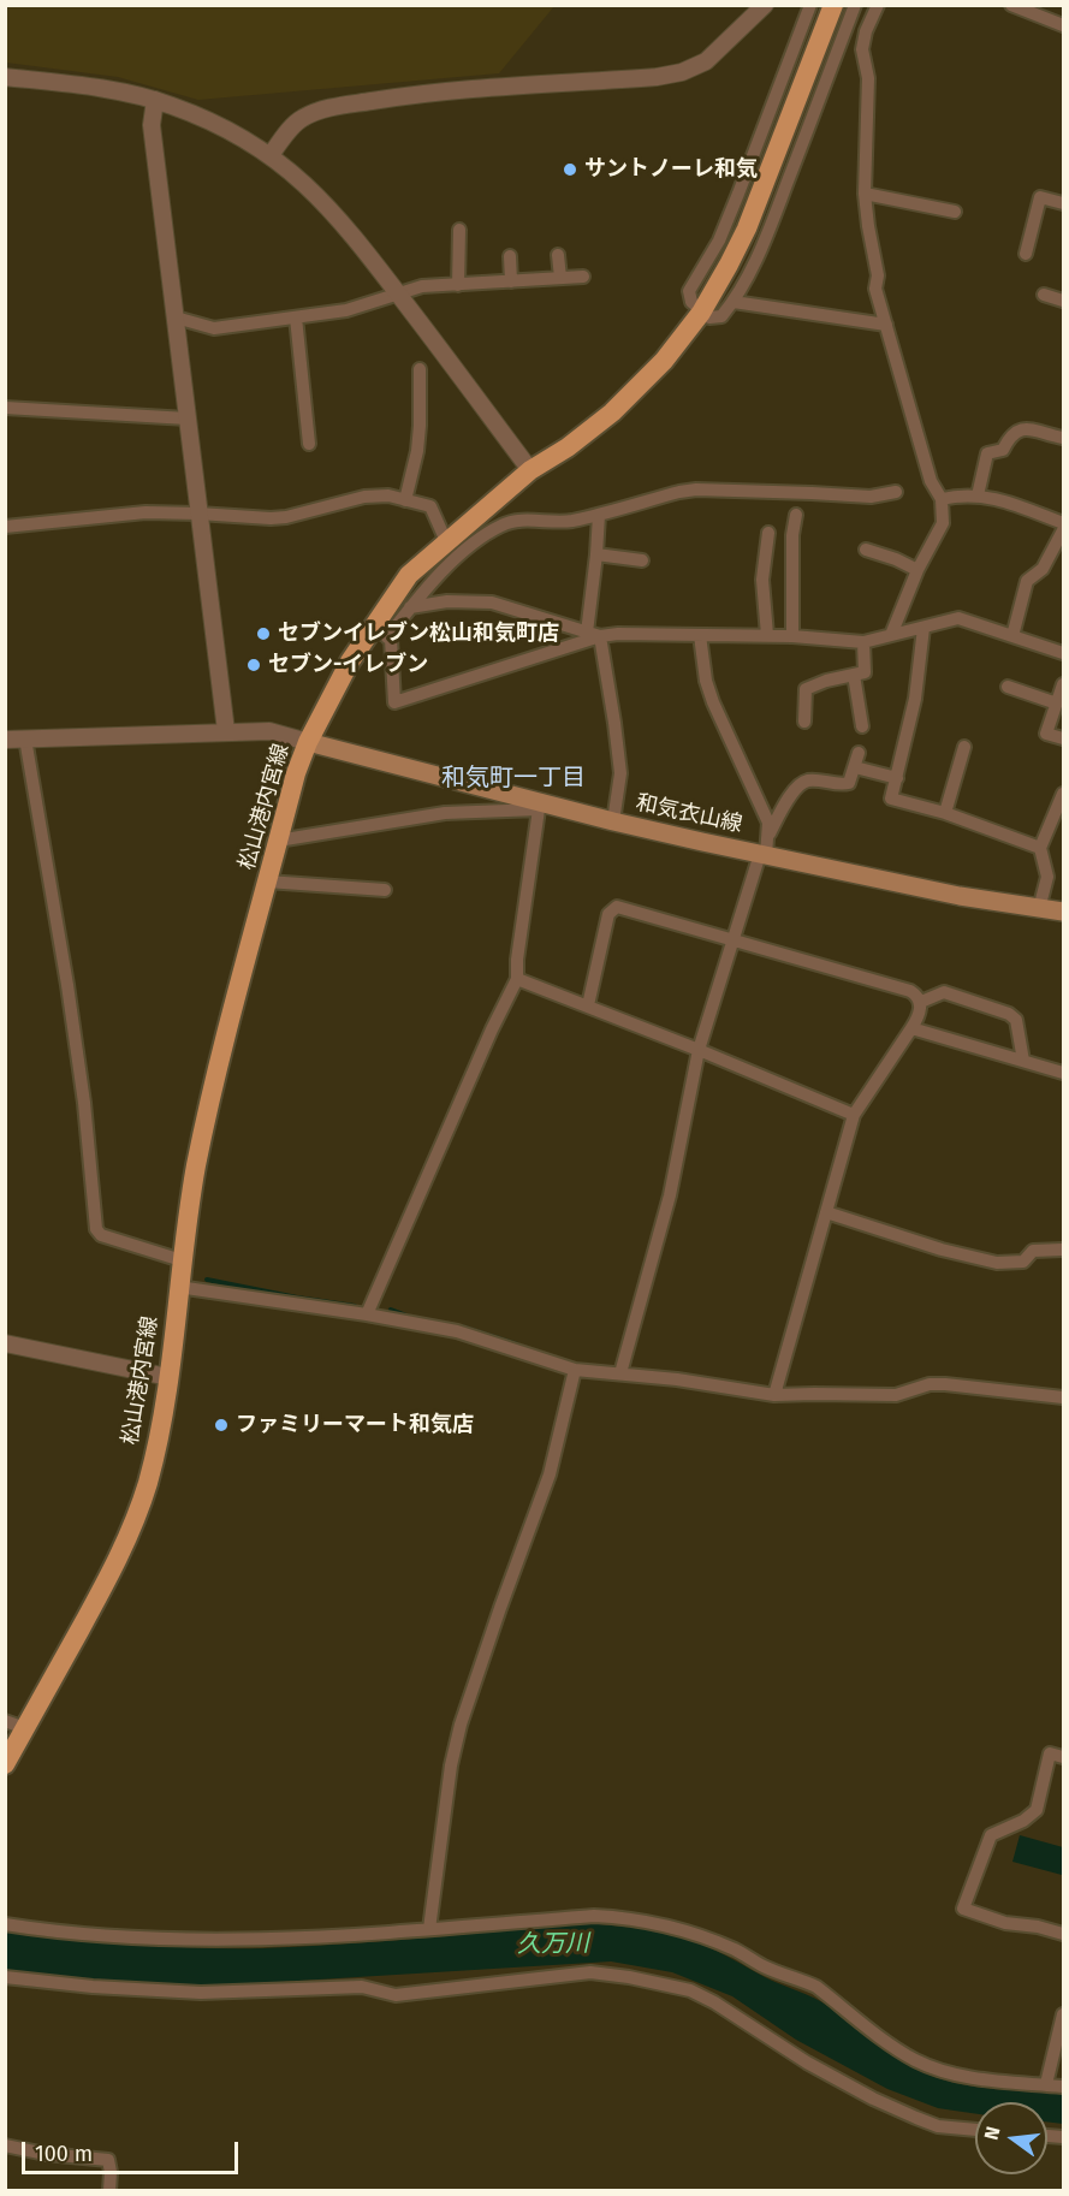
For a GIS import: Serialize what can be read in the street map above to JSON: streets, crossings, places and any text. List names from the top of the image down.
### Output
{
  "streets": {
    "main road": ["松山港内宮線", "和気衣山線"]
  },
  "crossings": [
    ["松山港内宮線", "和気衣山線"]
  ],
  "districts": ["和気町一丁目"],
  "water": ["久万川"],
  "places": [
    "サントノーレ和気",
    "セブンイレブン松山和気町店",
    "セブン-イレブン",
    "ファミリーマート和気店"
  ],
  "scale_bar": "100 m",
  "north": "left"
}
